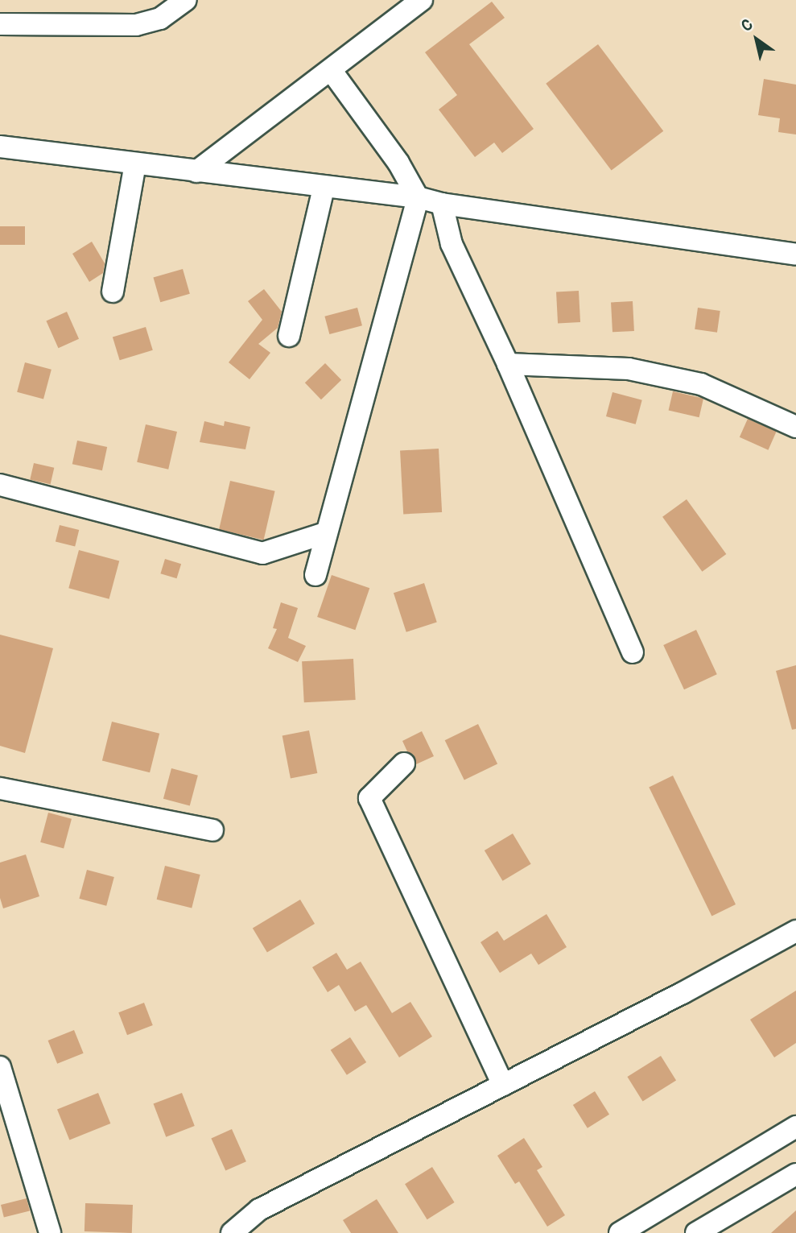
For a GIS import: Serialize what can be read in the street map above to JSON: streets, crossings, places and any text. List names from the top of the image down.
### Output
{
  "north": "top left"
}
